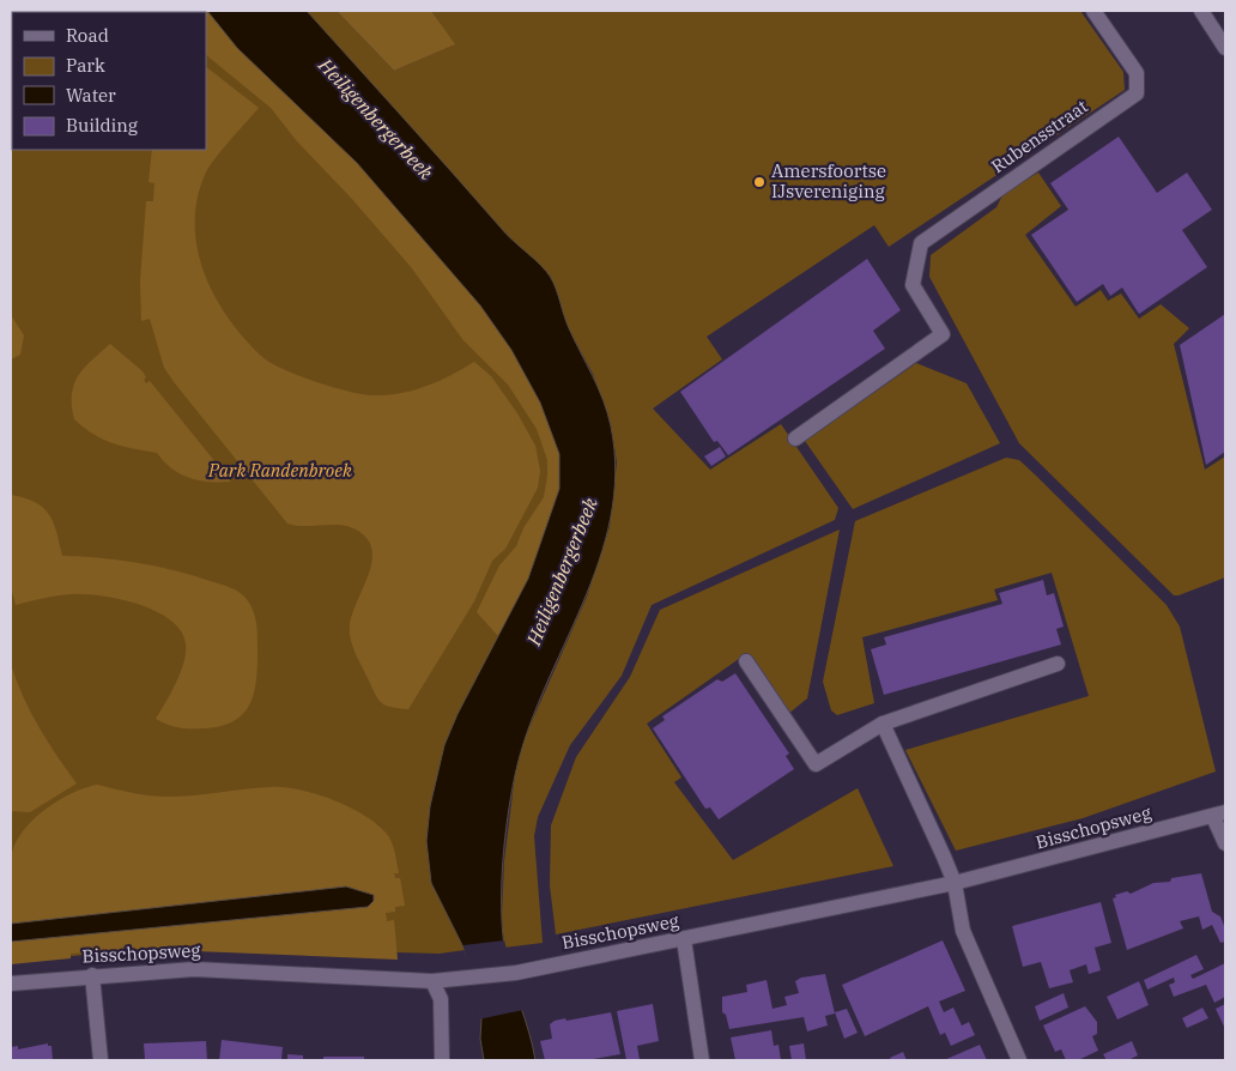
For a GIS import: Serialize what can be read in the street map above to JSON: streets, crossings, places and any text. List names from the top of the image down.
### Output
{
  "streets": {
    "street": ["Rubensstraat", "Bisschopsweg"]
  },
  "water": ["Heiligenbergerbeek"],
  "parks": ["Park Randenbroek"],
  "places": ["Amersfoortse IJsvereniging"],
  "legend": [
    "Road",
    "Park",
    "Water",
    "Building"
  ]
}
